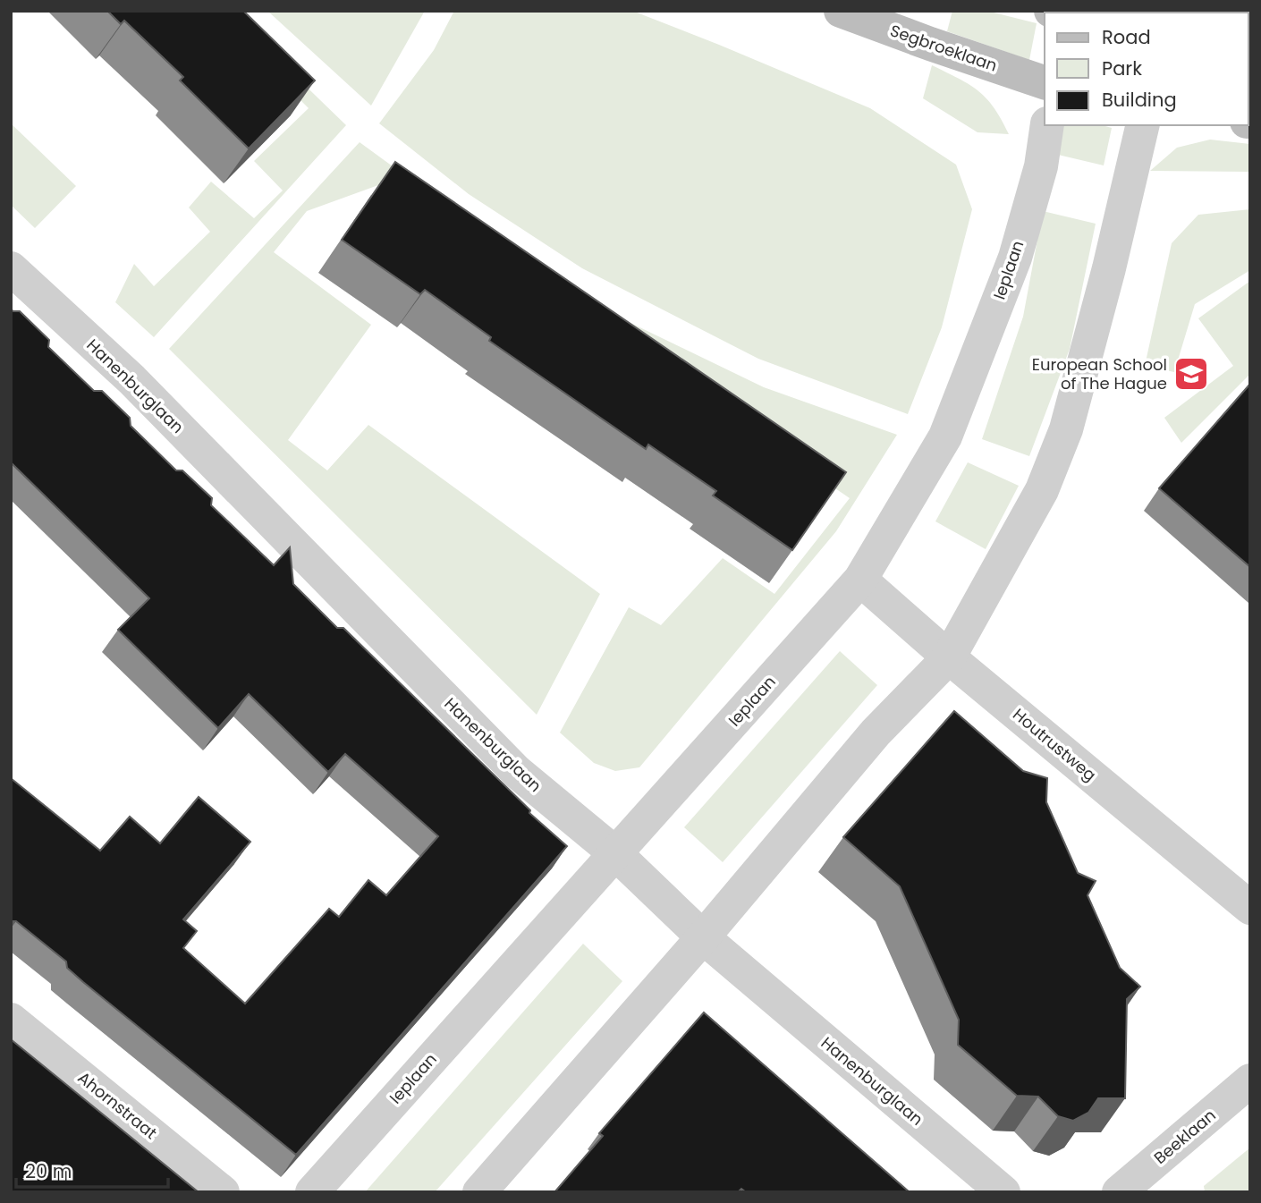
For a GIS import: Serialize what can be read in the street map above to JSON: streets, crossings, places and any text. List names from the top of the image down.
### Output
{
  "streets": {
    "main road": ["Segbroeklaan"],
    "street": [
      "Ieplaan",
      "Hanenburglaan",
      "Houtrustweg",
      "Ahornstraat",
      "Beeklaan"
    ]
  },
  "crossings": [
    ["Ieplaan", "Hanenburglaan"],
    ["Ieplaan", "Houtrustweg"]
  ],
  "places": {
    "school or university": ["European School of The Hague"]
  },
  "legend": ["Road", "Park", "Building"],
  "scale_bar": "20 m"
}
